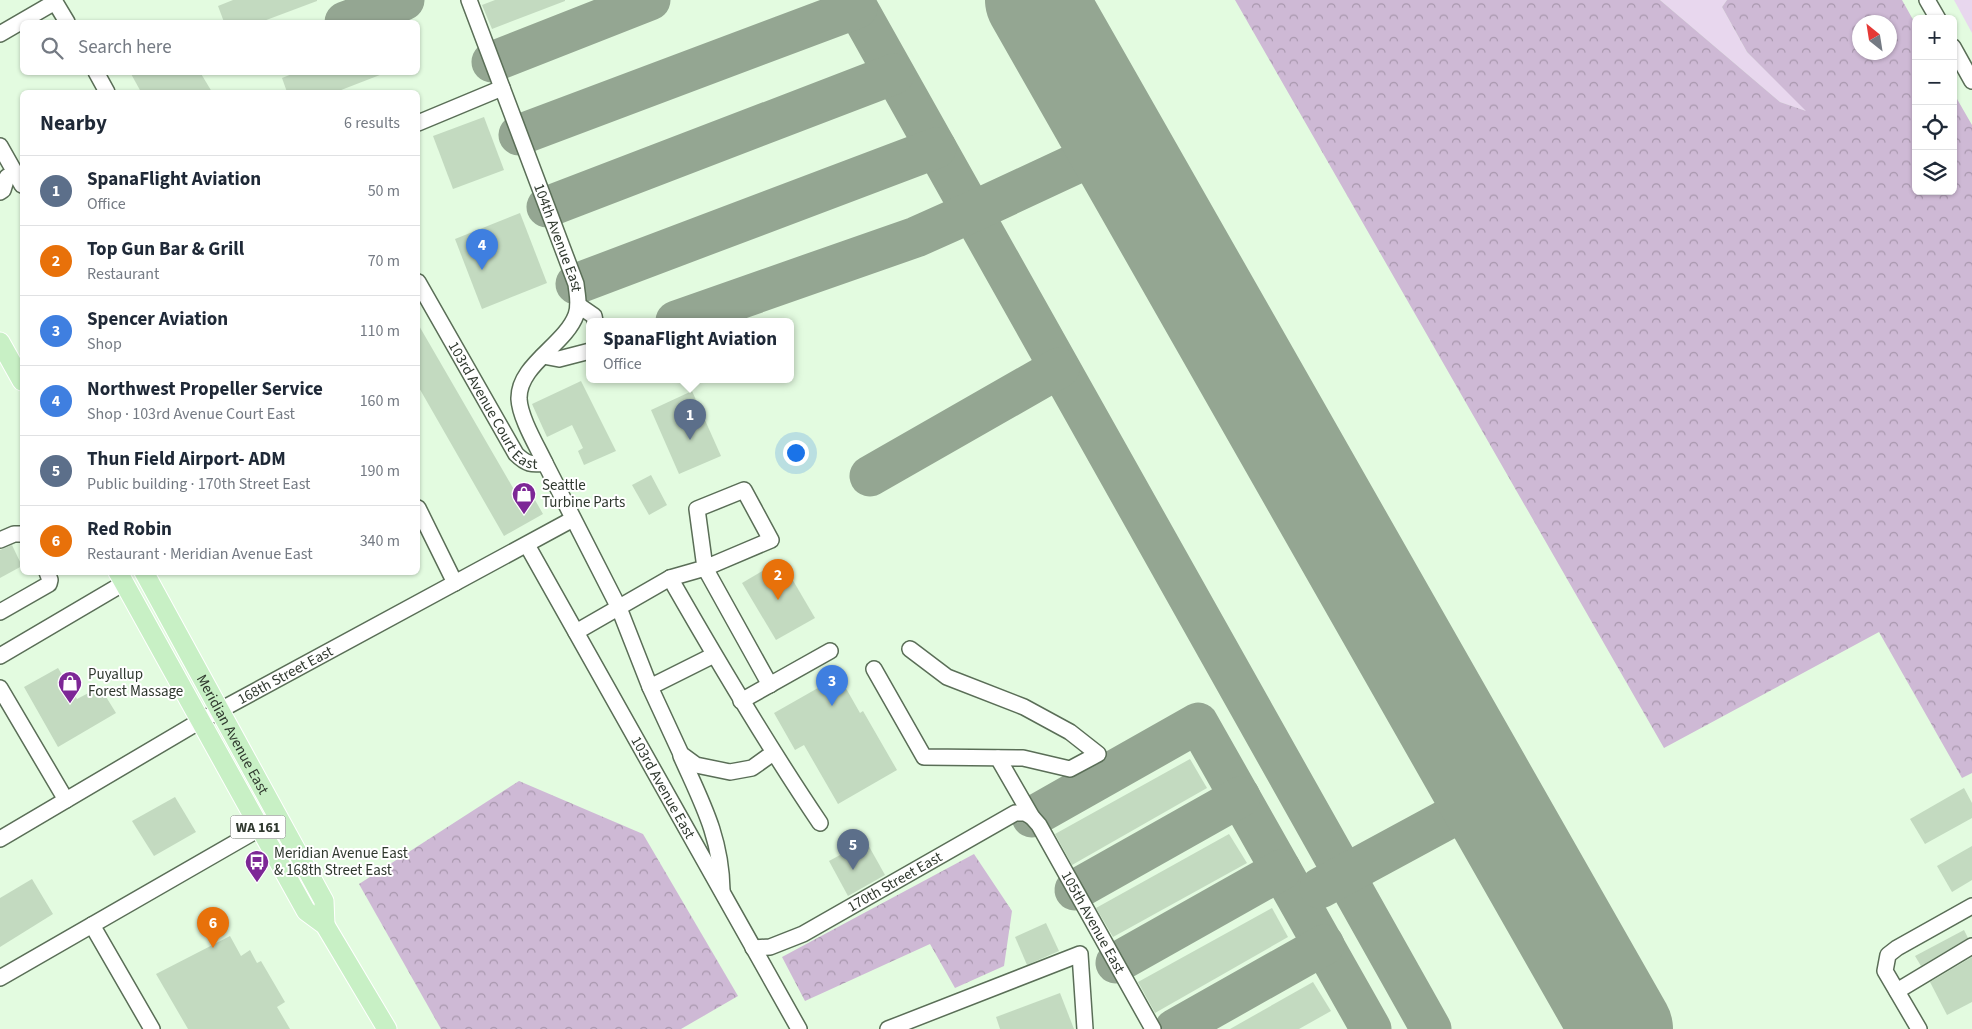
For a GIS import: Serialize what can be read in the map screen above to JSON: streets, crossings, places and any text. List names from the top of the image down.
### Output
{
  "streets": {
    "main road": ["Meridian Avenue East", "WA 161"],
    "street": [
      "104th Avenue East",
      "103rd Avenue Court East",
      "168th Street East",
      "103rd Avenue East",
      "170th Street East",
      "105th Avenue East"
    ]
  },
  "crossings": [
    ["104th Avenue East", "103rd Avenue Court East"],
    ["103rd Avenue Court East", "168th Street East"],
    ["103rd Avenue Court East", "103rd Avenue East"],
    ["168th Street East", "Meridian Avenue East"],
    ["168th Street East", "103rd Avenue East"],
    ["103rd Avenue East", "170th Street East"],
    ["170th Street East", "105th Avenue East"]
  ],
  "places": {
    "shop": ["Seattle Turbine Parts", "Puyallup Forest Massage"],
    "bus stop": ["Meridian Avenue East & 168th Street East"]
  },
  "north": "top left",
  "page": {
    "map_buttons": ["+", "−"],
    "search": "Search here",
    "heading": ["Nearby", "6 results"],
    "list": [
      {
        "mark": "1",
        "name": "SpanaFlight Aviation",
        "note": "Office",
        "value": "50 m"
      },
      {
        "mark": "2",
        "name": "Top Gun Bar & Grill",
        "note": "Restaurant",
        "value": "70 m"
      },
      {
        "mark": "3",
        "name": "Spencer Aviation",
        "note": "Shop",
        "value": "110 m"
      },
      {
        "mark": "4",
        "name": "Northwest Propeller Service",
        "note": "Shop · 103rd Avenue Court East",
        "value": "160 m"
      },
      {
        "mark": "5",
        "name": "Thun Field Airport- ADM",
        "note": "Public building · 170th Street East",
        "value": "190 m"
      },
      {
        "mark": "6",
        "name": "Red Robin",
        "note": "Restaurant · Meridian Avenue East",
        "value": "340 m"
      }
    ],
    "pins": [
      "4",
      "1",
      "2",
      "3",
      "5",
      "6"
    ],
    "popup": ["SpanaFlight Aviation", "Office"]
  }
}
